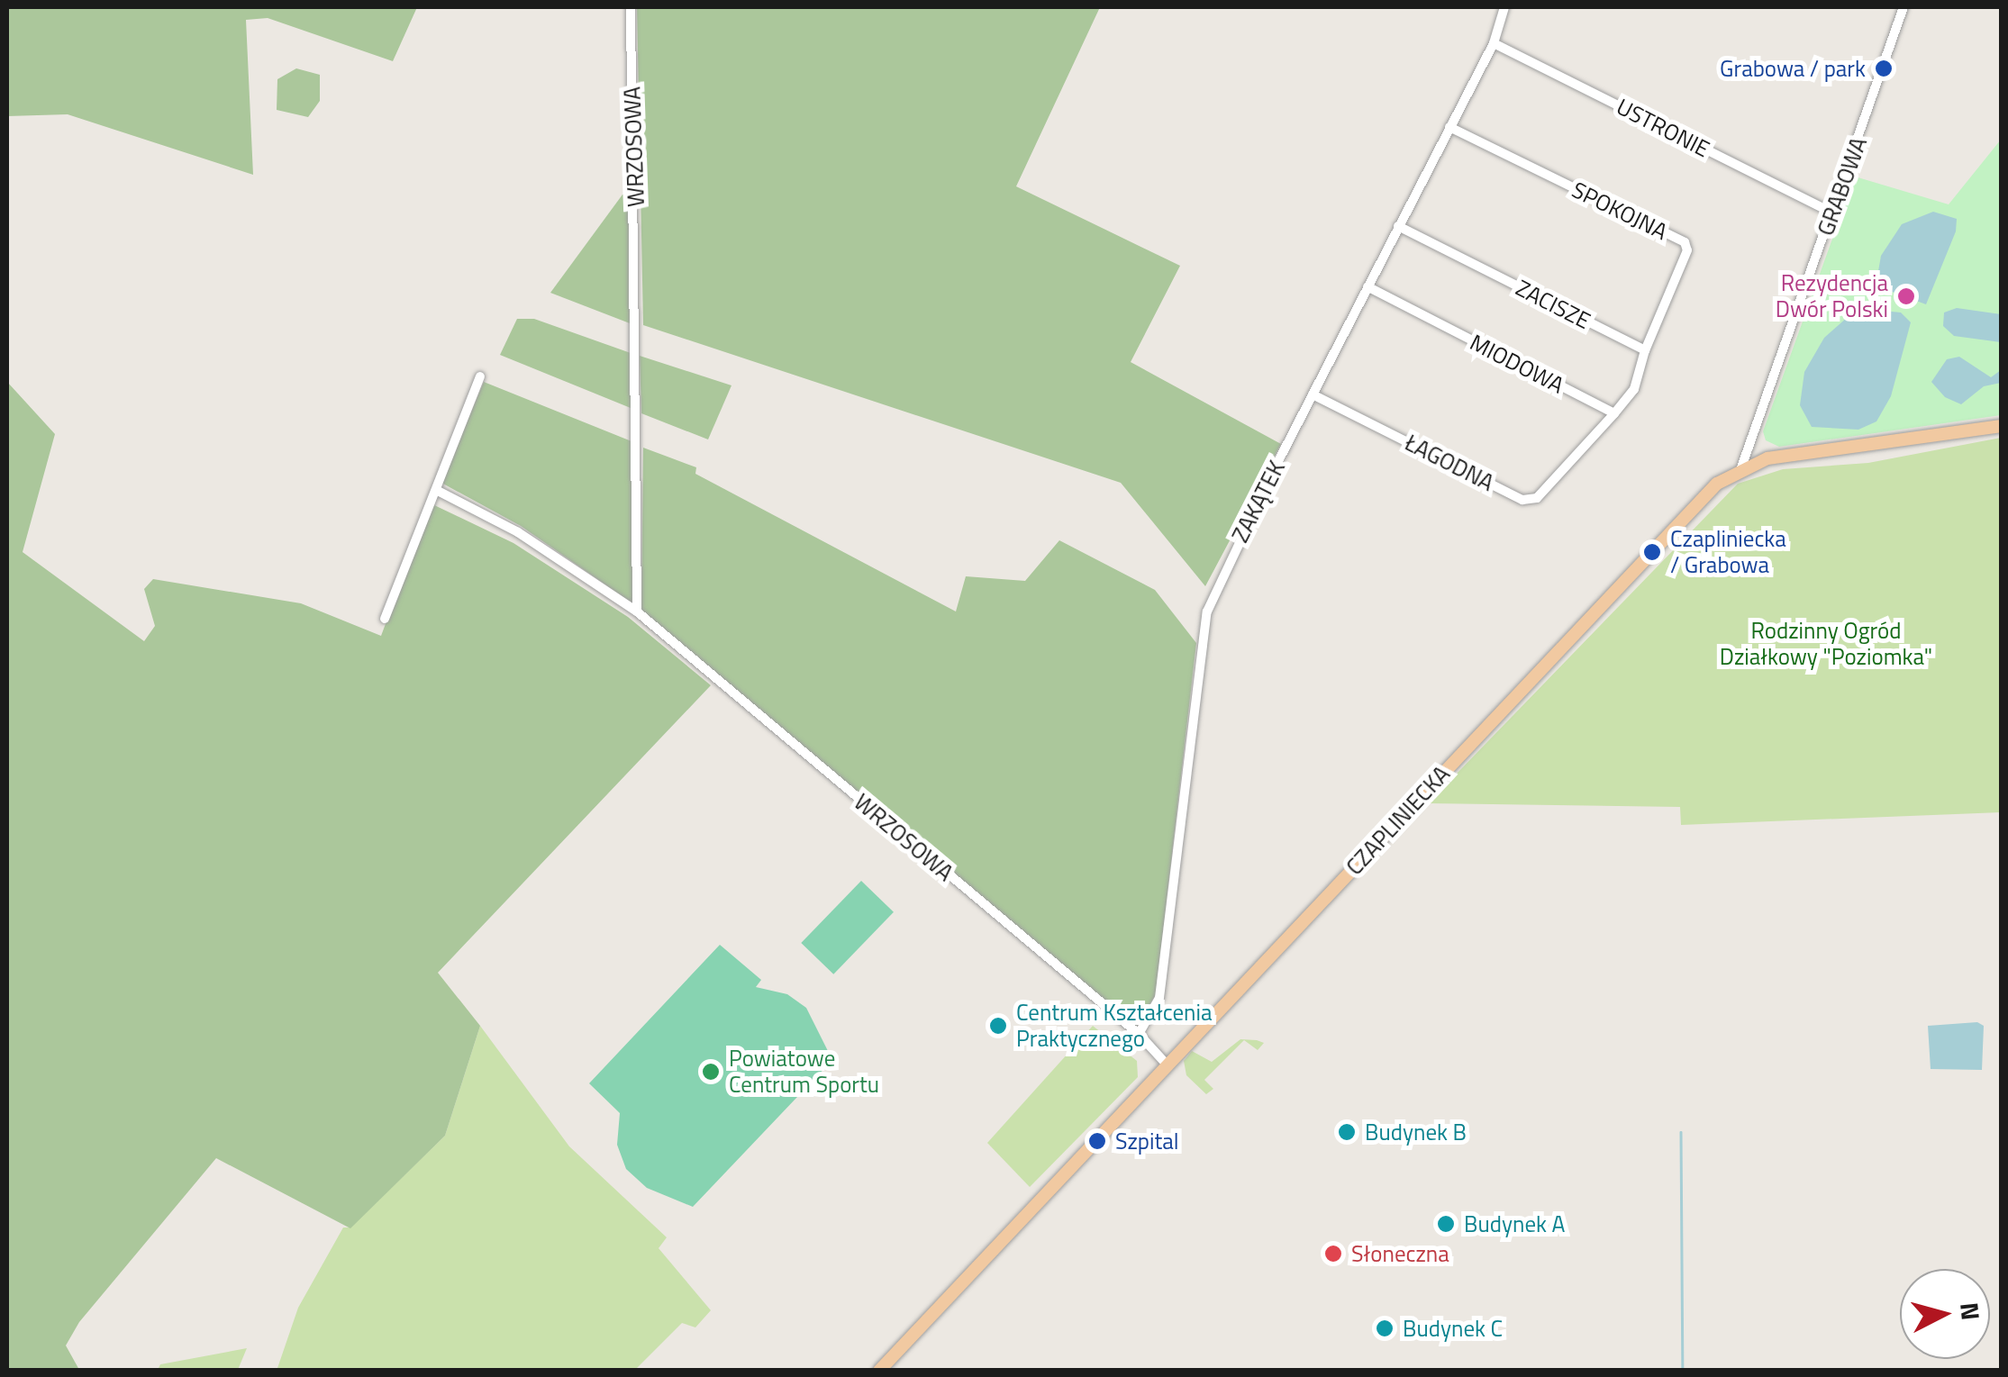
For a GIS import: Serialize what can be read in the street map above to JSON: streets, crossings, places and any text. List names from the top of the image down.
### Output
{
  "streets": {
    "main road": ["CZAPLINIECKA"],
    "street": [
      "USTRONIE",
      "WRZOSOWA",
      "GRABOWA",
      "SPOKOJNA",
      "ZACISZE",
      "MIODOWA",
      "ŁAGODNA",
      "ZAKĄTEK"
    ]
  },
  "crossings": [
    ["USTRONIE", "GRABOWA"],
    ["USTRONIE", "ZAKĄTEK"],
    ["WRZOSOWA", "ZAKĄTEK"],
    ["WRZOSOWA", "CZAPLINIECKA"],
    ["GRABOWA", "CZAPLINIECKA"],
    ["SPOKOJNA", "ZACISZE"],
    ["SPOKOJNA", "ZAKĄTEK"],
    ["ZACISZE", "ZAKĄTEK"],
    ["MIODOWA", "ŁAGODNA"],
    ["MIODOWA", "ZAKĄTEK"],
    ["ŁAGODNA", "ZAKĄTEK"]
  ],
  "parks": ["Rodzinny Ogród Działkowy \"Poziomka\""],
  "places": [
    "Grabowa / park",
    "Rezydencja Dwór Polski",
    "Czapliniecka / Grabowa",
    "Centrum Kształcenia Praktycznego",
    "Powiatowe Centrum Sportu",
    "Budynek B",
    "Szpital",
    "Budynek A",
    "Słoneczna",
    "Budynek C"
  ],
  "north": "right"
}
